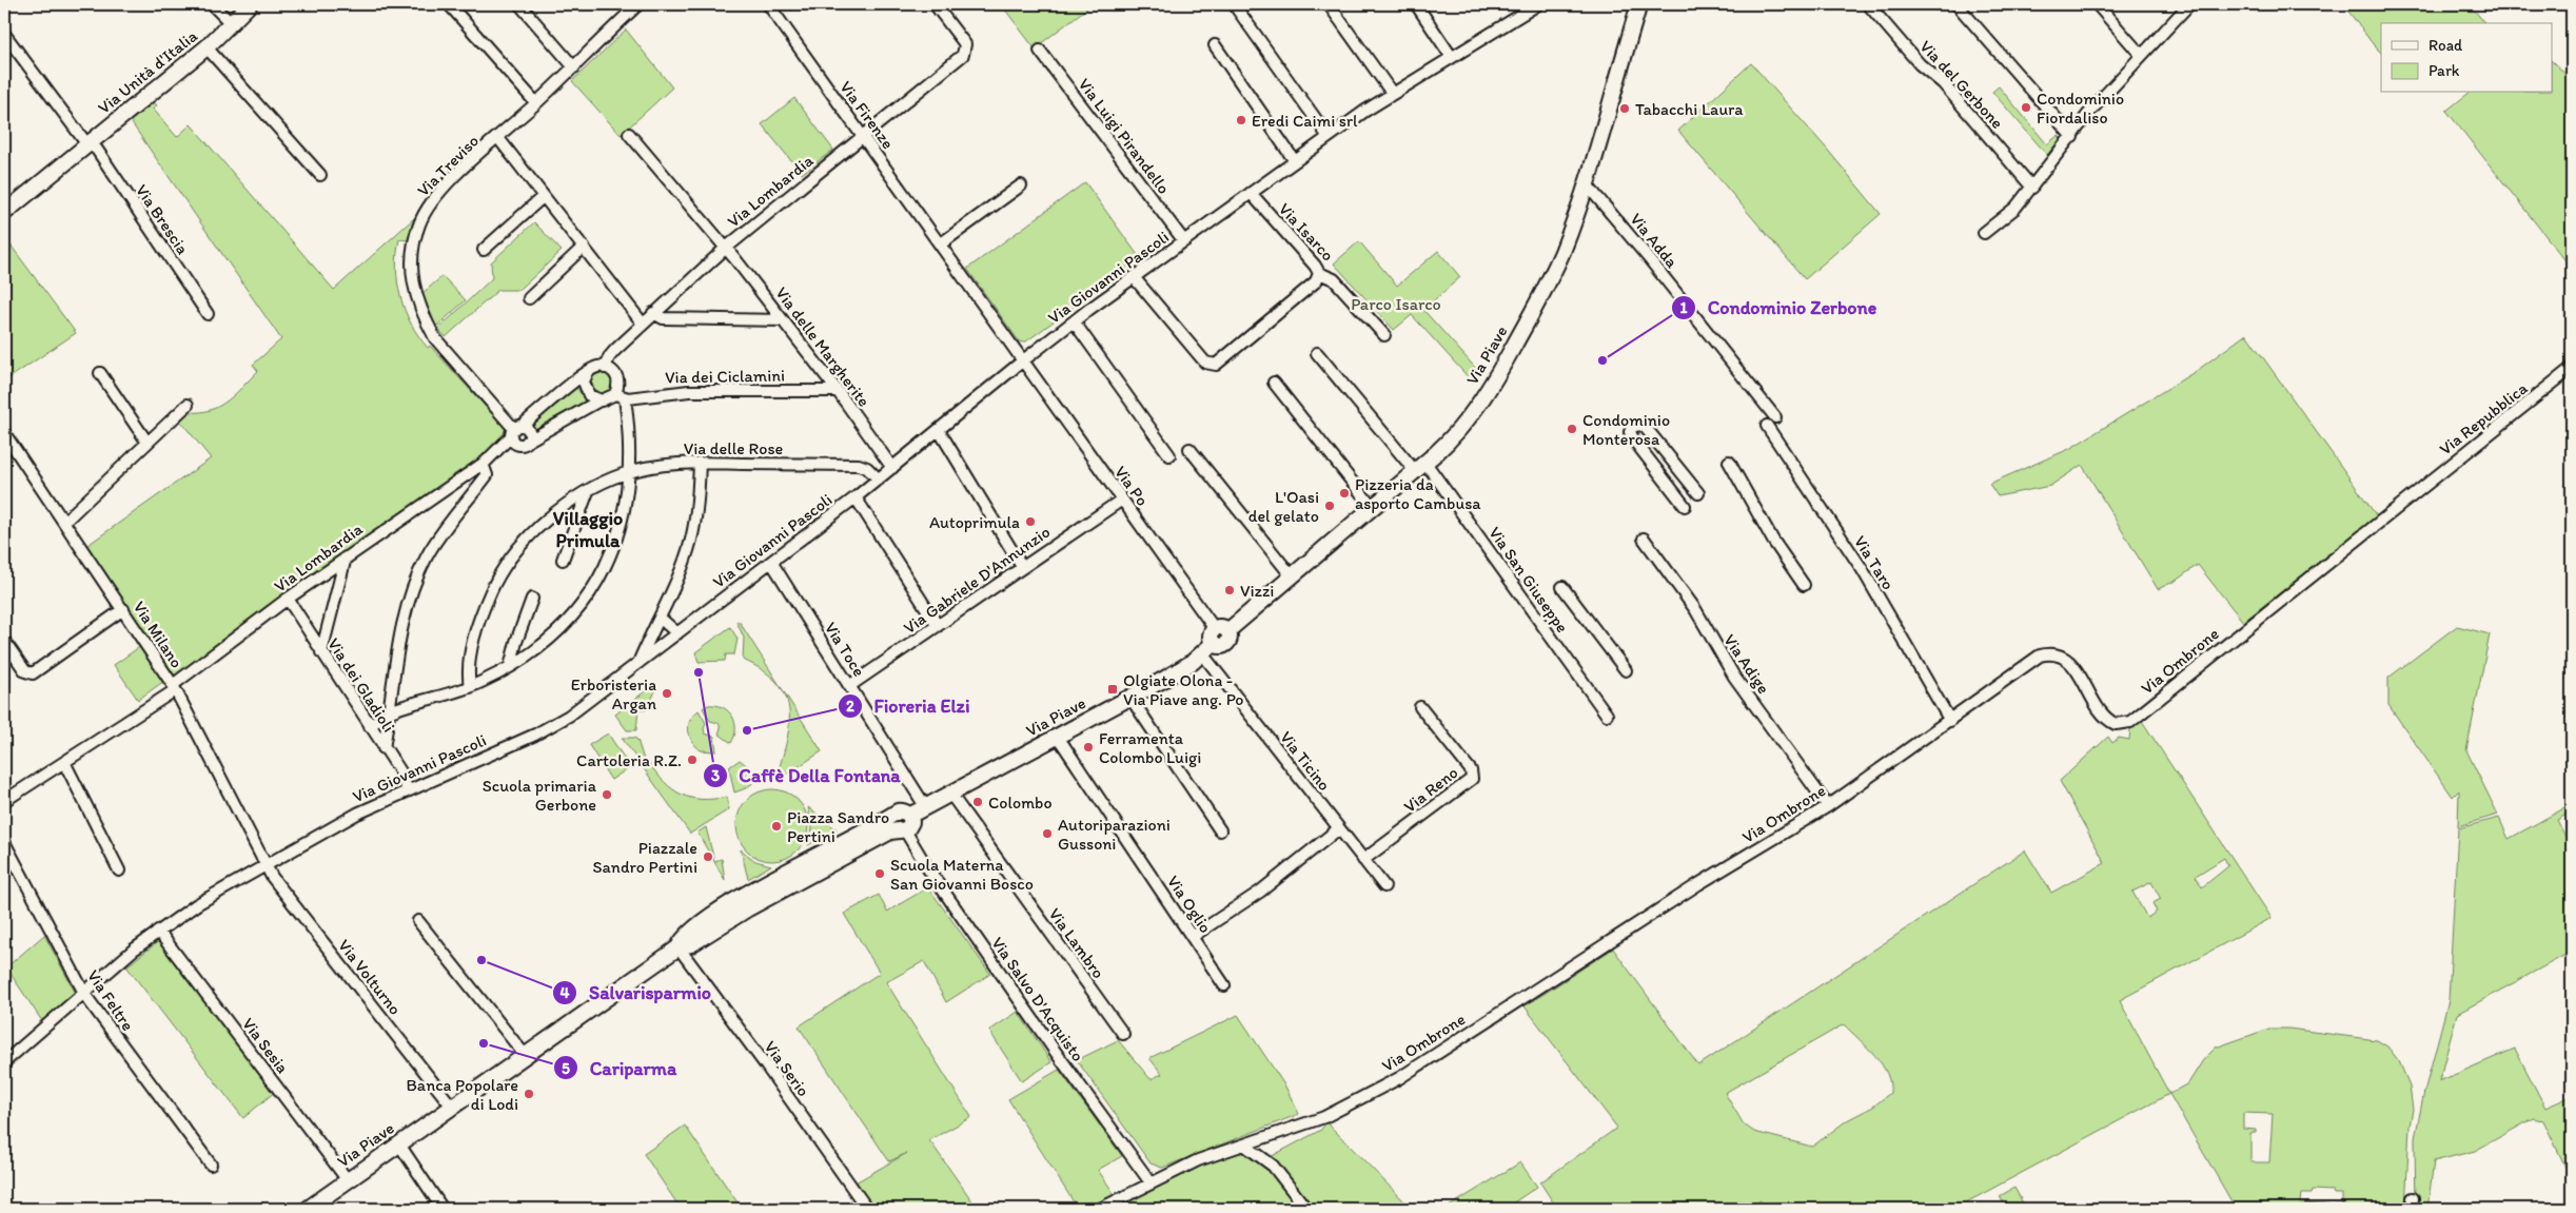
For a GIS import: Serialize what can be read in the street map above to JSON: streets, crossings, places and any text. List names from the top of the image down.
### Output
{
  "streets": {
    "street": [
      "Via Unità d'Italia",
      "Via del Gerbone",
      "Via Firenze",
      "Via Luigi Pirandello",
      "Via Treviso",
      "Via Lombardia",
      "Via Brescia",
      "Via Isarco",
      "Via Adda",
      "Via Giovanni Pascoli",
      "Via delle Margherite",
      "Via Piave",
      "Via dei Ciclamini",
      "Via Repubblica",
      "Via delle Rose",
      "Via Po",
      "Via Taro",
      "Via Gabriele D'Annunzio",
      "Via San Giuseppe",
      "Via Milano",
      "Via Toce",
      "Via Ombrone",
      "Via Adige",
      "Via dei Gladioli",
      "Via Ticino",
      "Via Reno",
      "Via Oglio",
      "Via Lambro",
      "Via Volturno",
      "Via Salvo D'Acquisto",
      "Via Feltre",
      "Via Sesia",
      "Via Serio"
    ]
  },
  "crossings": [
    ["Via Unità d'Italia", "Via Brescia"],
    ["Via Firenze", "Via Lombardia"],
    ["Via Firenze", "Via Giovanni Pascoli"],
    ["Via Firenze", "Via Po"],
    ["Via Luigi Pirandello", "Via Giovanni Pascoli"],
    ["Via Treviso", "Via Lombardia"],
    ["Via Lombardia", "Via delle Margherite"],
    ["Via Lombardia", "Via dei Ciclamini"],
    ["Via Lombardia", "Via Milano"],
    ["Via Lombardia", "Via dei Gladioli"],
    ["Via Isarco", "Via Giovanni Pascoli"],
    ["Via Adda", "Via Piave"],
    ["Via Adda", "Via Taro"],
    ["Via Giovanni Pascoli", "Via delle Margherite"],
    ["Via Giovanni Pascoli", "Via delle Rose"],
    ["Via Giovanni Pascoli", "Via Po"],
    ["Via Giovanni Pascoli", "Via Milano"],
    ["Via Giovanni Pascoli", "Via Toce"],
    ["Via Giovanni Pascoli", "Via dei Gladioli"],
    ["Via Giovanni Pascoli", "Via Volturno"],
    ["Via Giovanni Pascoli", "Via Feltre"],
    ["Via Giovanni Pascoli", "Via Sesia"],
    ["Via delle Margherite", "Via dei Ciclamini"],
    ["Via Piave", "Via Po"],
    ["Via Piave", "Via San Giuseppe"],
    ["Via Piave", "Via Toce"],
    ["Via Piave", "Via Ticino"],
    ["Via Piave", "Via Oglio"],
    ["Via Piave", "Via Lambro"],
    ["Via Piave", "Via Volturno"],
    ["Via Piave", "Via Salvo D'Acquisto"],
    ["Via Piave", "Via Sesia"],
    ["Via Piave", "Via Serio"],
    ["Via Repubblica", "Via Ombrone"],
    ["Via Po", "Via Gabriele D'Annunzio"],
    ["Via Taro", "Via Ombrone"],
    ["Via Gabriele D'Annunzio", "Via Toce"],
    ["Via Milano", "Via Volturno"],
    ["Via Ombrone", "Via Adige"],
    ["Via Ombrone", "Via Salvo D'Acquisto"],
    ["Via Ticino", "Via Reno"]
  ],
  "districts": ["Villaggio Primula"],
  "parks": ["Parco Isarco"],
  "places": {
    "other": [
      "Condominio Fiordaliso",
      "Tabacchi Laura",
      "Eredi Caimi srl",
      "Condominio Zerbone",
      "Condominio Monterosa",
      "Pizzeria da asporto Cambusa",
      "L'Oasi del gelato",
      "Autoprimula",
      "Vizzi",
      "Caffè Della Fontana",
      "Erboristeria Argan",
      "Fioreria Elzi",
      "Ferramenta Colombo Luigi",
      "Cartoleria R.Z.",
      "Scuola primaria Gerbone",
      "Colombo",
      "Piazza Sandro Pertini",
      "Autoriparazioni Gussoni",
      "Piazzale Sandro Pertini",
      "Scuola Materna San Giovanni Bosco",
      "Salvarisparmio",
      "Cariparma",
      "Banca Popolare di Lodi"
    ],
    "transit": ["Olgiate Olona - Via Piave ang. Po"]
  },
  "legend": ["Road", "Park"]
}
